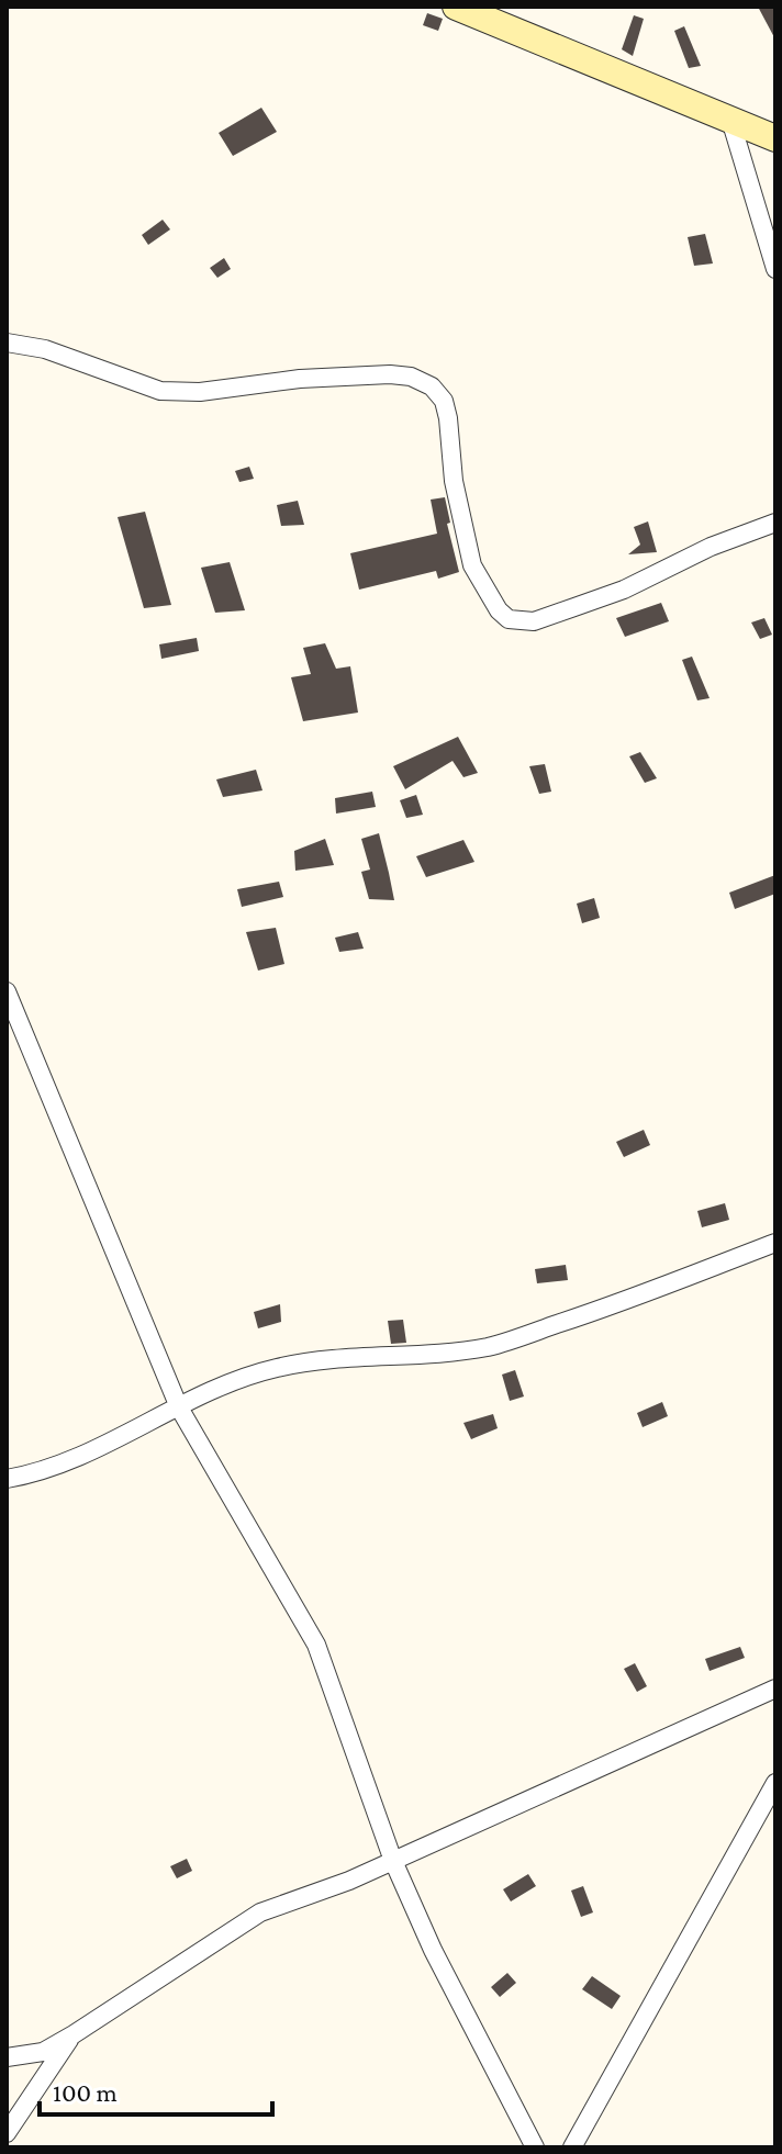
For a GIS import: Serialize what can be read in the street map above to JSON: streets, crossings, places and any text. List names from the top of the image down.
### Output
{
  "scale_bar": "100 m"
}
